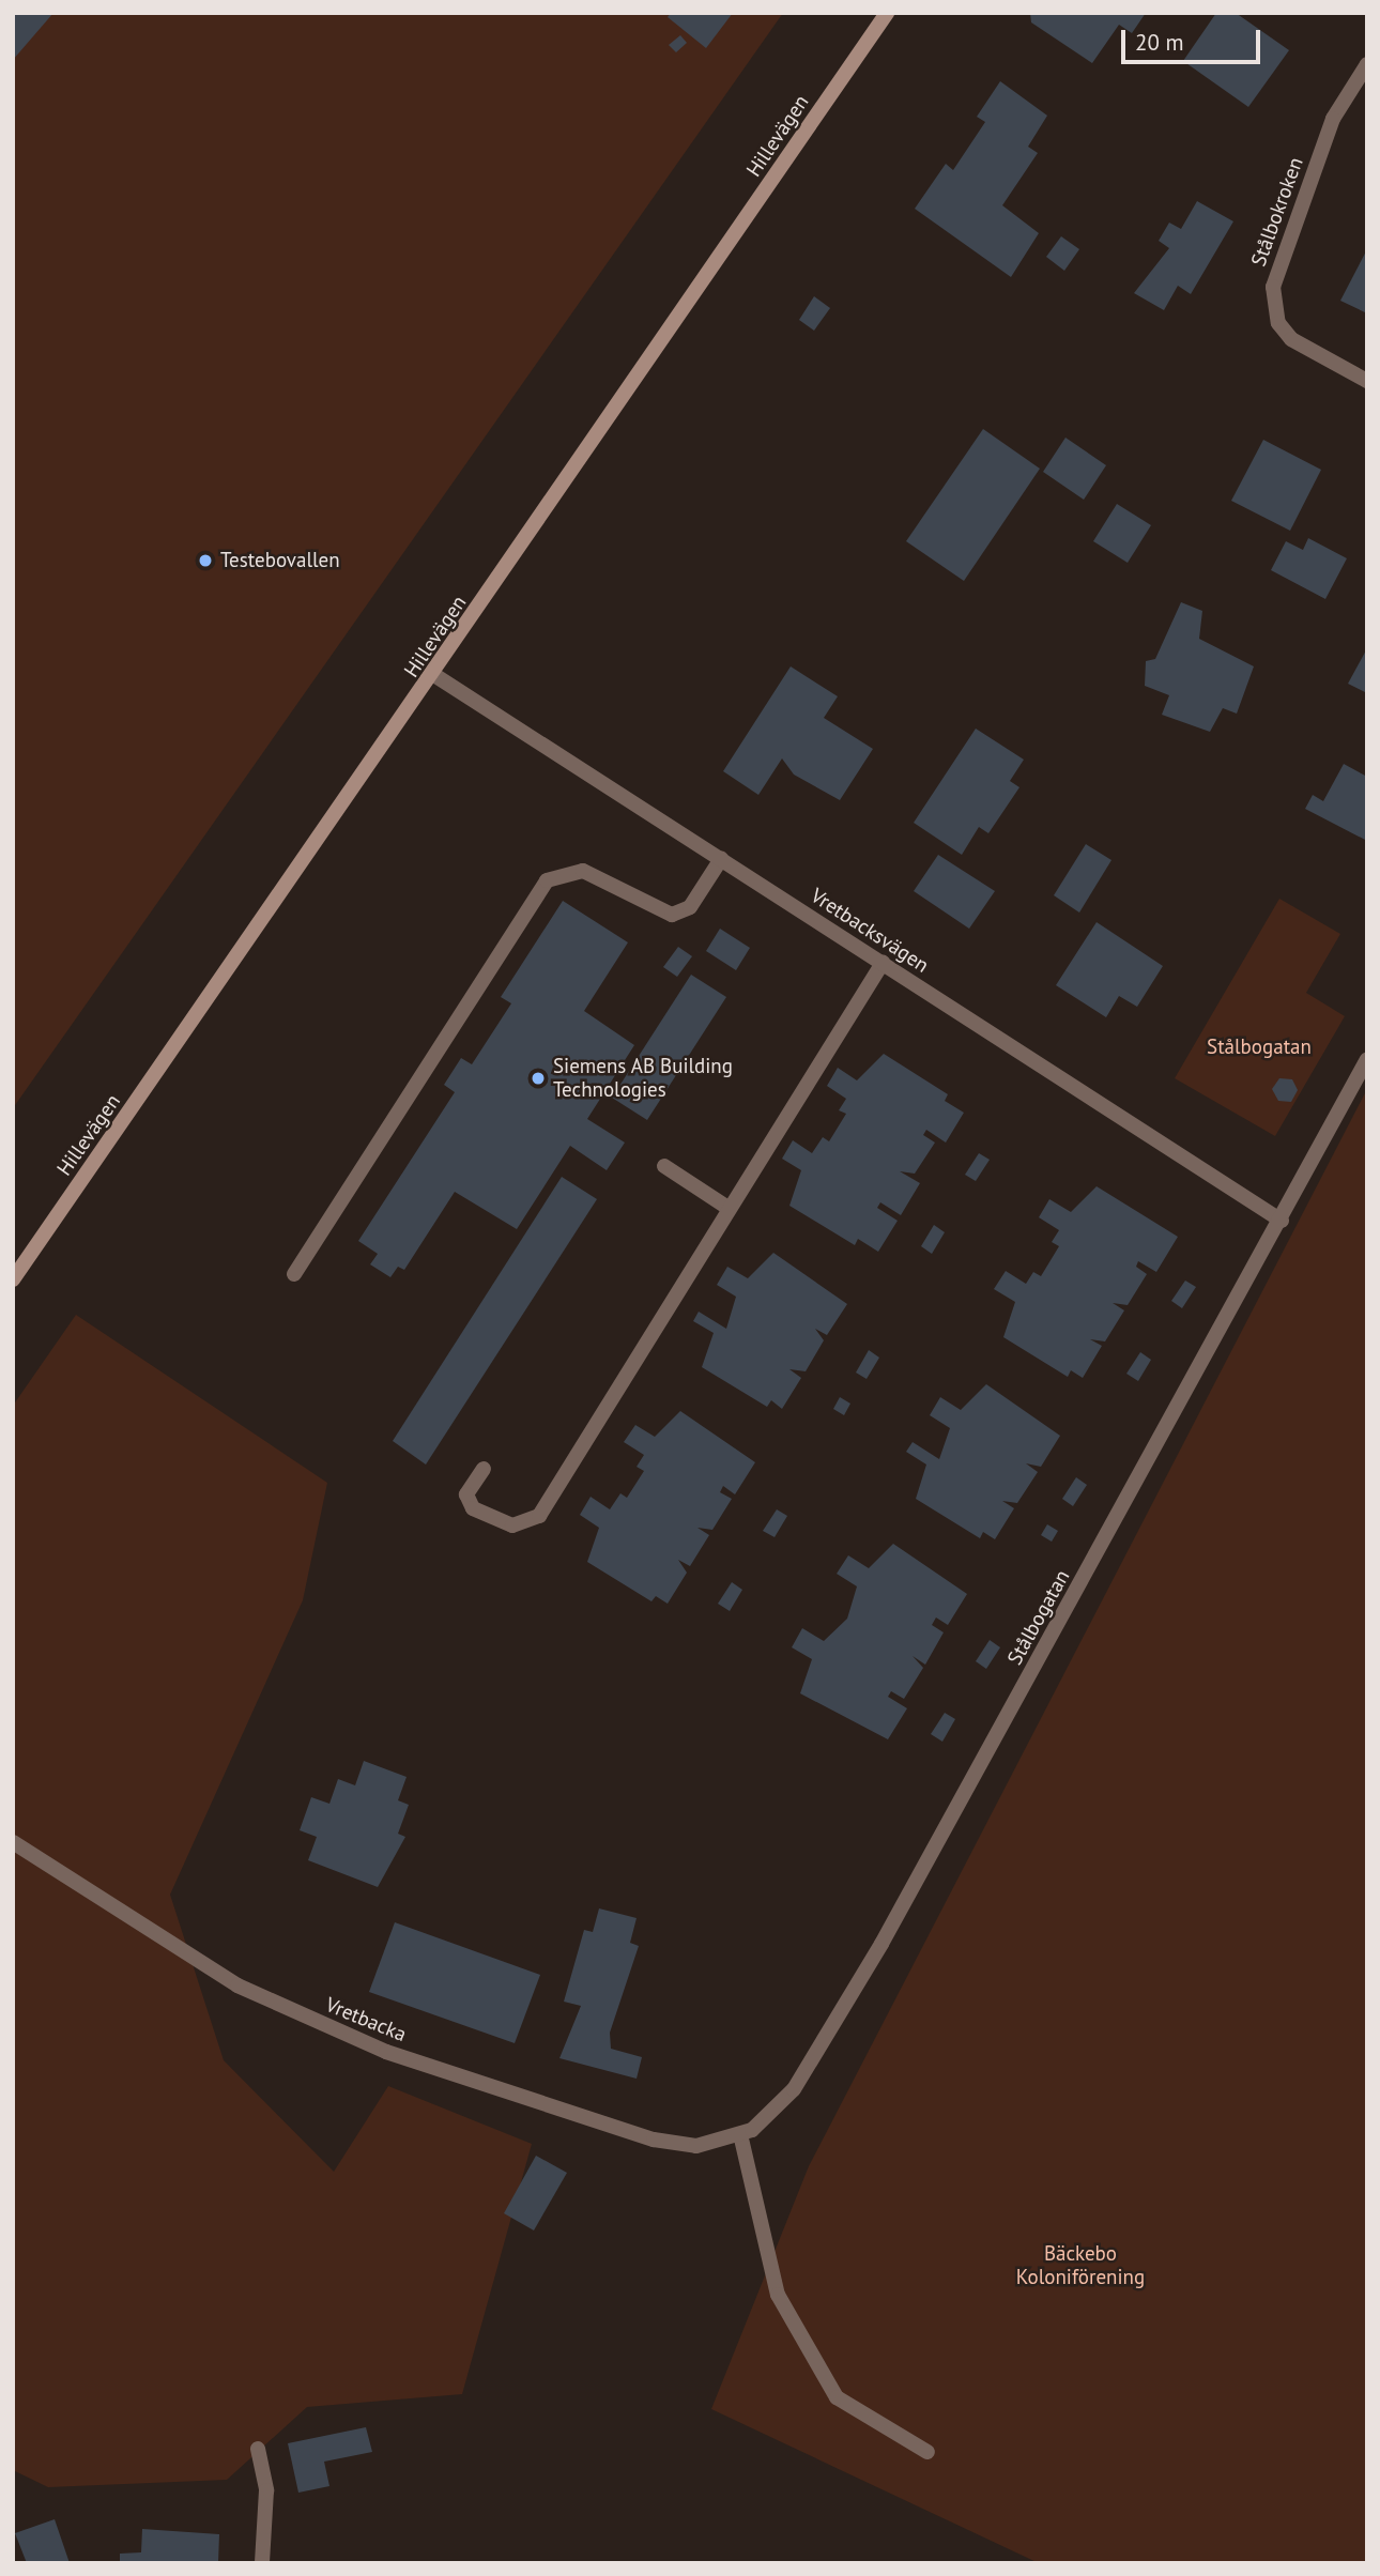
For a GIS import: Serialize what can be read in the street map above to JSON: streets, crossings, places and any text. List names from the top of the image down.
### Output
{
  "streets": {
    "street": [
      "Hillevägen",
      "Stålbokroken",
      "Vretbacksvägen",
      "Stålbogatan",
      "Vretbacka"
    ]
  },
  "crossings": [
    ["Hillevägen", "Vretbacksvägen"],
    ["Vretbacksvägen", "Stålbogatan"],
    ["Stålbogatan", "Vretbacka"]
  ],
  "parks": ["Stålbogatan", "Bäckebo Koloniförening"],
  "places": ["Testebovallen", "Siemens AB Building Technologies"],
  "scale_bar": "20 m"
}
